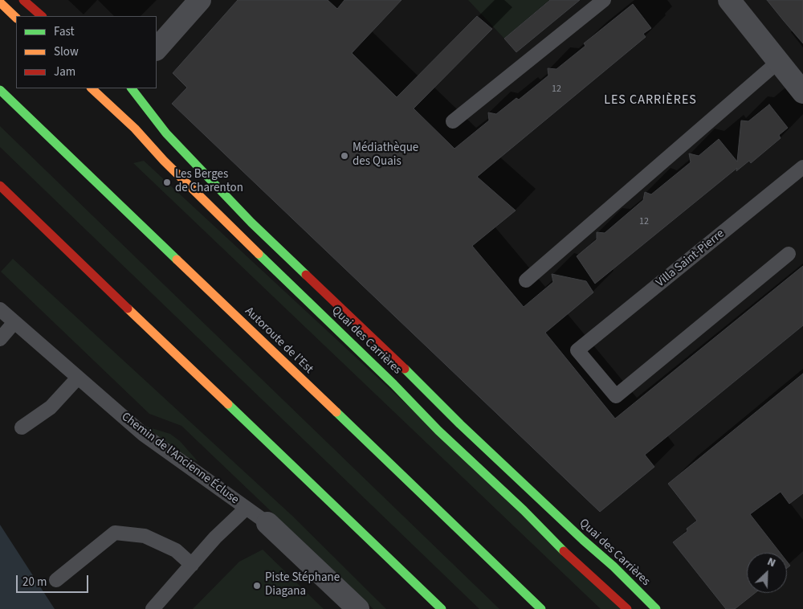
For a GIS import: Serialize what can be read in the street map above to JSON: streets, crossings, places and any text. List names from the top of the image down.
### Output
{
  "streets": {
    "main road": ["Autoroute de l’Est", "Quai des Carrières"],
    "street": ["Chemin de l'Ancienne Écluse"],
    "lane": ["Villa Saint-Pierre"]
  },
  "districts": ["LES CARRIÈRES"],
  "places": ["Médiathèque des Quais", "Les Berges de Charenton", "Piste Stéphane Diagana"],
  "house_numbers": ["12", "12"],
  "legend": ["Fast", "Slow", "Jam"],
  "scale_bar": "20 m",
  "north": "top right"
}
